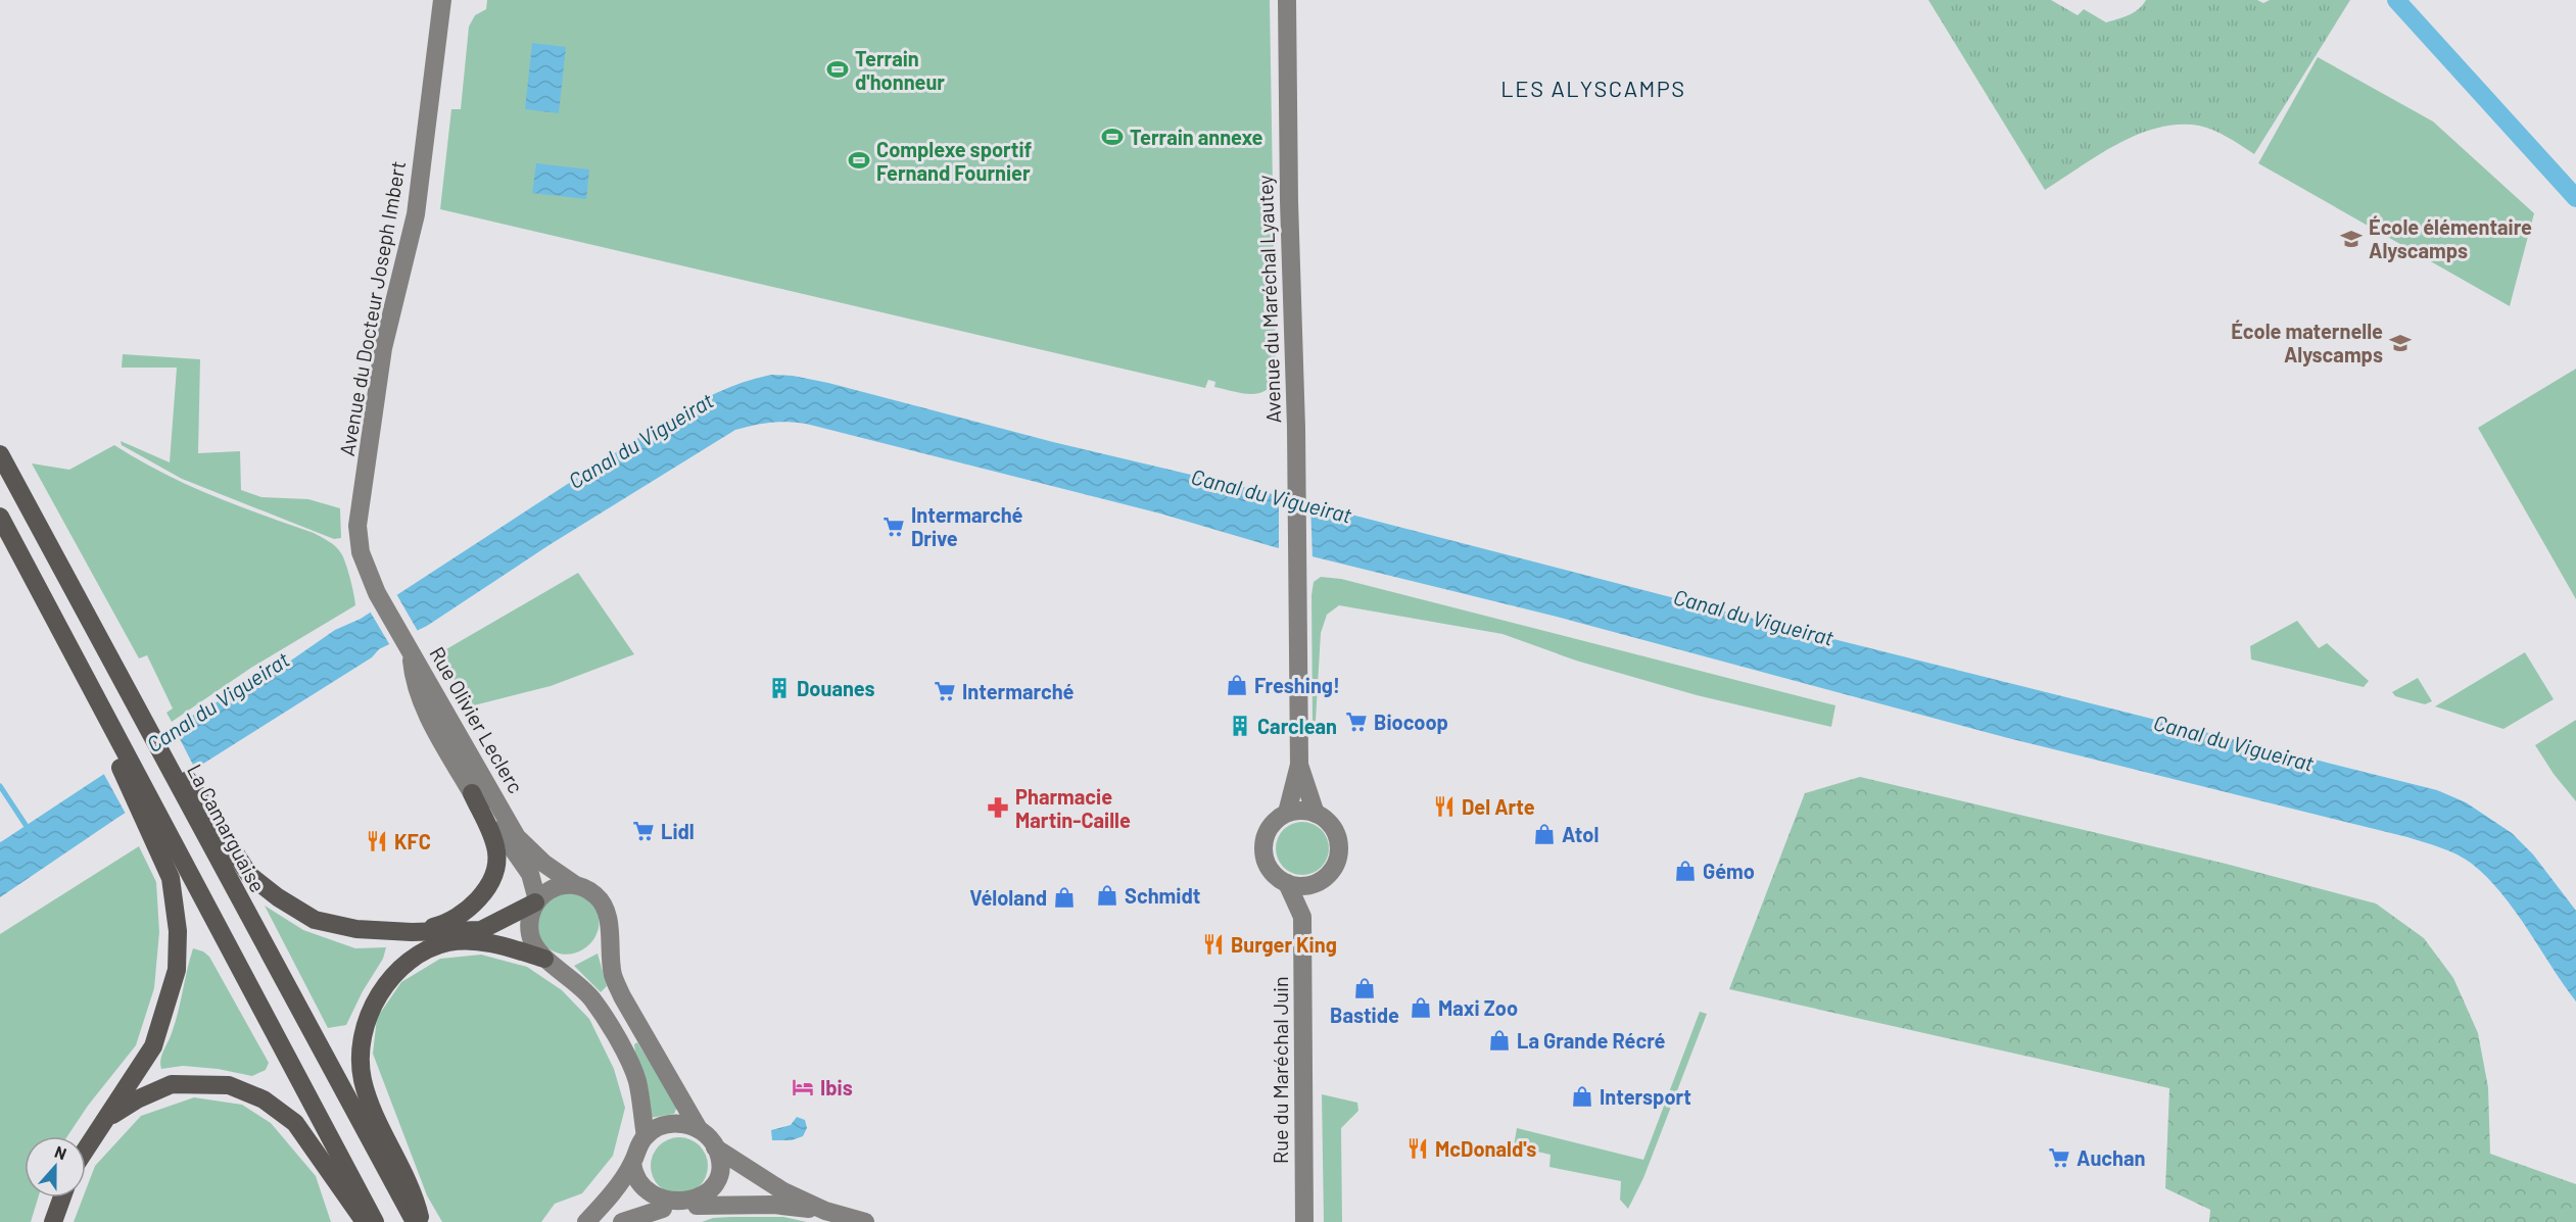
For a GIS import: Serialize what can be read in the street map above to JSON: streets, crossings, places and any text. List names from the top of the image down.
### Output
{
  "streets": {
    "highway": ["La Camarguaise"],
    "main road": [
      "Avenue du Maréchal Lyautey",
      "Avenue du Docteur Joseph Imbert",
      "Rue Olivier Leclerc",
      "Rue du Maréchal Juin"
    ]
  },
  "crossings": [
    ["Avenue du Docteur Joseph Imbert", "Rue Olivier Leclerc"]
  ],
  "districts": ["LES ALYSCAMPS"],
  "water": ["Canal du Vigueirat"],
  "places": {
    "sports": ["Terrain d'honneur", "Terrain annexe", "Complexe sportif Fernand Fournier"],
    "school or university": ["École élémentaire Alyscamps", "École maternelle Alyscamps"],
    "supermarket": [
      "Intermarché Drive",
      "Intermarché",
      "Biocoop",
      "Lidl",
      "Auchan"
    ],
    "shop": [
      "Freshing!",
      "Atol",
      "Gémo",
      "Schmidt",
      "Véloland",
      "Bastide",
      "Maxi Zoo",
      "La Grande Récré",
      "Intersport"
    ],
    "building": ["Douanes", "Carclean"],
    "restaurant": [
      "Del Arte",
      "KFC",
      "Burger King",
      "McDonald's"
    ],
    "pharmacy": ["Pharmacie Martin-Caille"],
    "hotel": ["Ibis"]
  },
  "north": "top"
}
